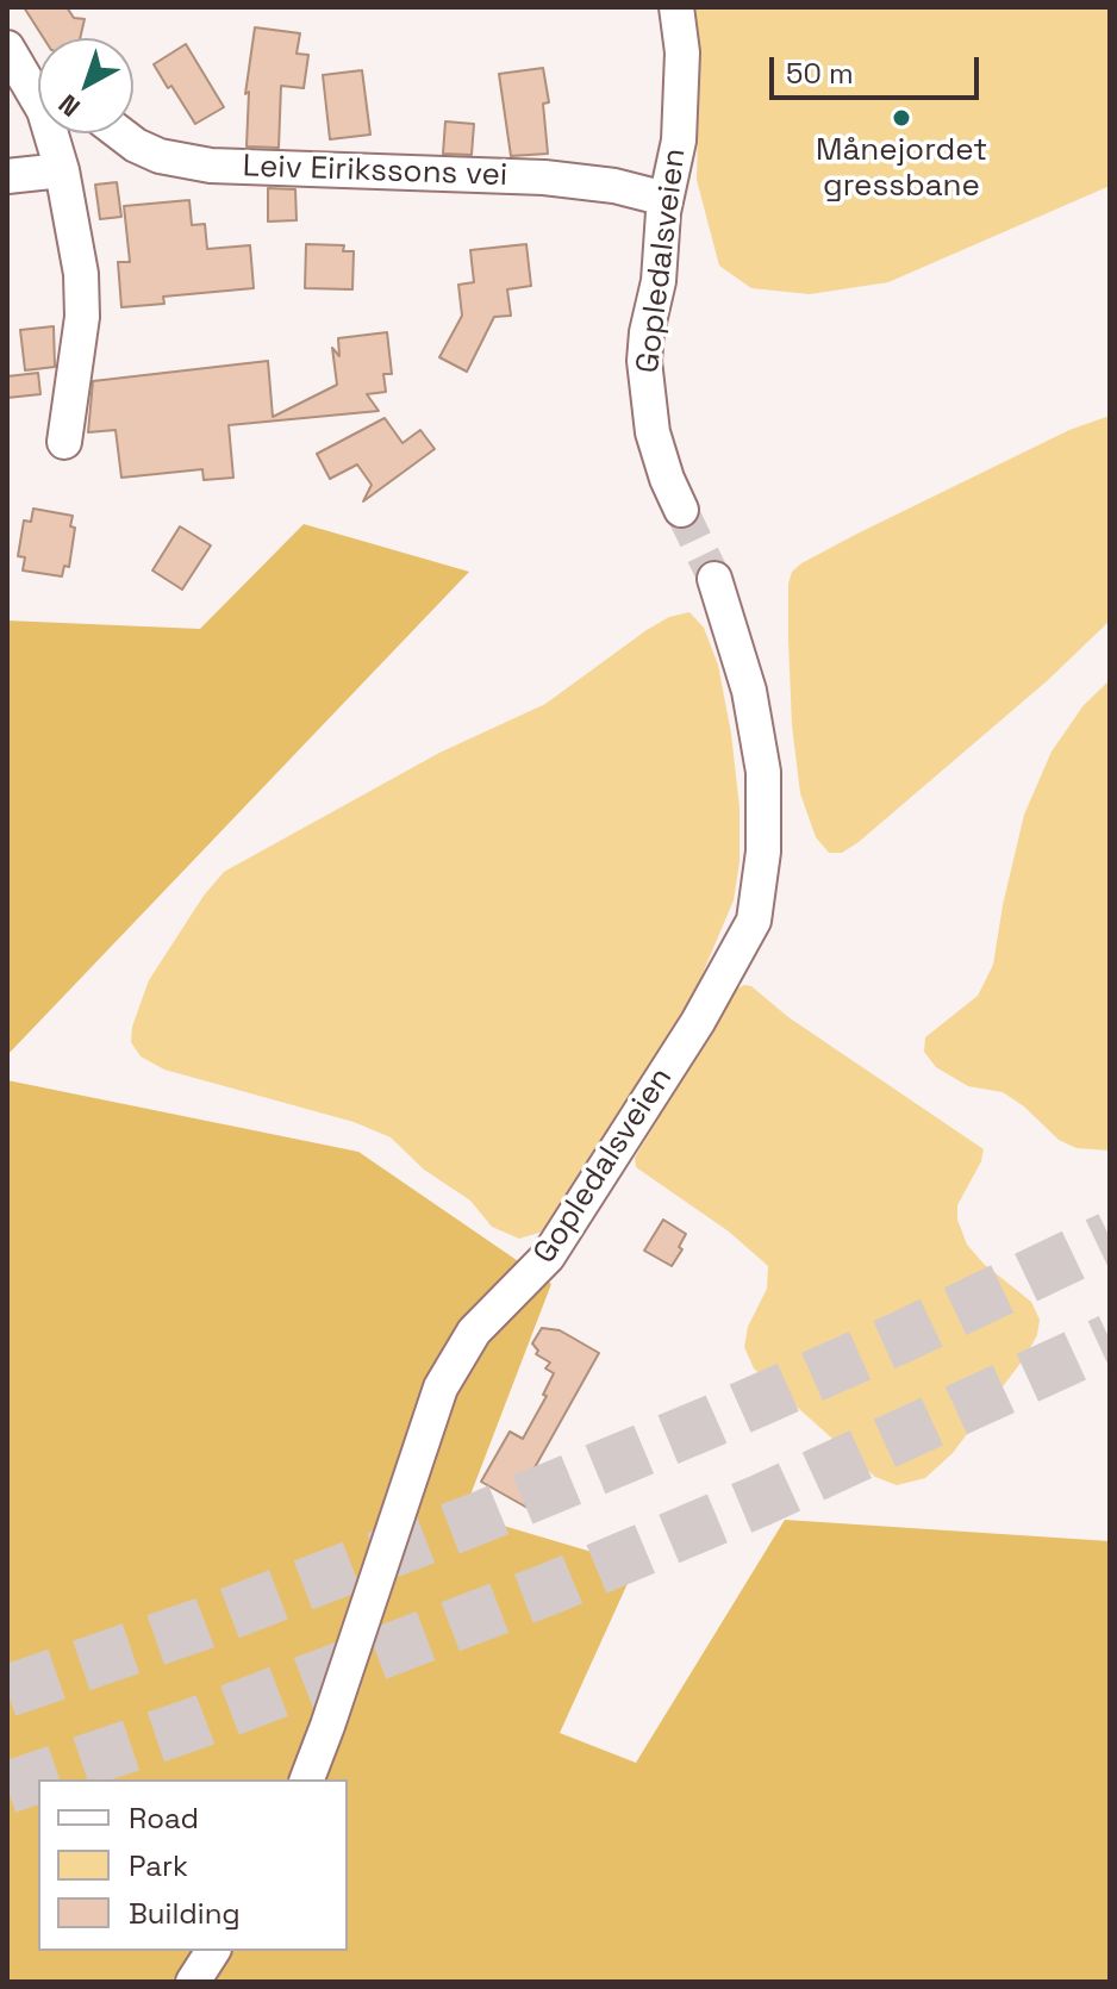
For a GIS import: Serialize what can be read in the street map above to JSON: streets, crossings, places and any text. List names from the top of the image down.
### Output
{
  "streets": {
    "street": ["Leiv Eirikssons vei", "Gopledalsveien"]
  },
  "crossings": [
    ["Leiv Eirikssons vei", "Gopledalsveien"]
  ],
  "places": ["Månejordet gressbane"],
  "legend": ["Road", "Park", "Building"],
  "scale_bar": "50 m",
  "north": "bottom left"
}
